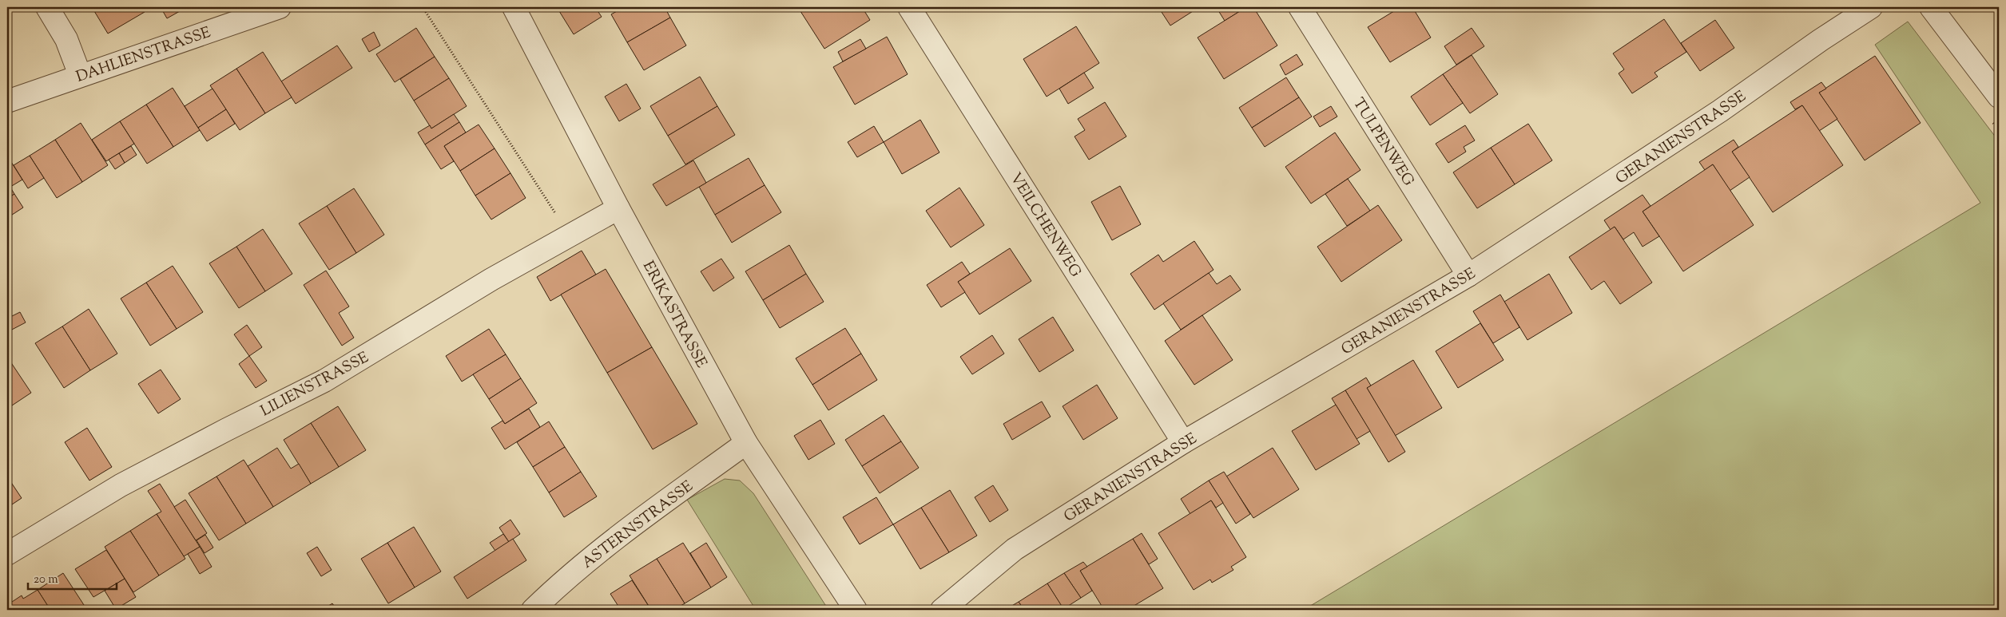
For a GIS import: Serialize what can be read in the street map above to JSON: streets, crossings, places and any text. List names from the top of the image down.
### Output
{
  "streets": {
    "street": [
      "DAHLIENSTRASSE",
      "GERANIENSTRASSE",
      "TULPENWEG",
      "VEILCHENWEG",
      "ERIKASTRASSE",
      "LILIENSTRASSE",
      "ASTERNSTRASSE"
    ]
  },
  "crossings": [
    ["GERANIENSTRASSE", "TULPENWEG"],
    ["GERANIENSTRASSE", "VEILCHENWEG"],
    ["ERIKASTRASSE", "LILIENSTRASSE"],
    ["ERIKASTRASSE", "ASTERNSTRASSE"]
  ],
  "scale_bar": "20 m"
}
